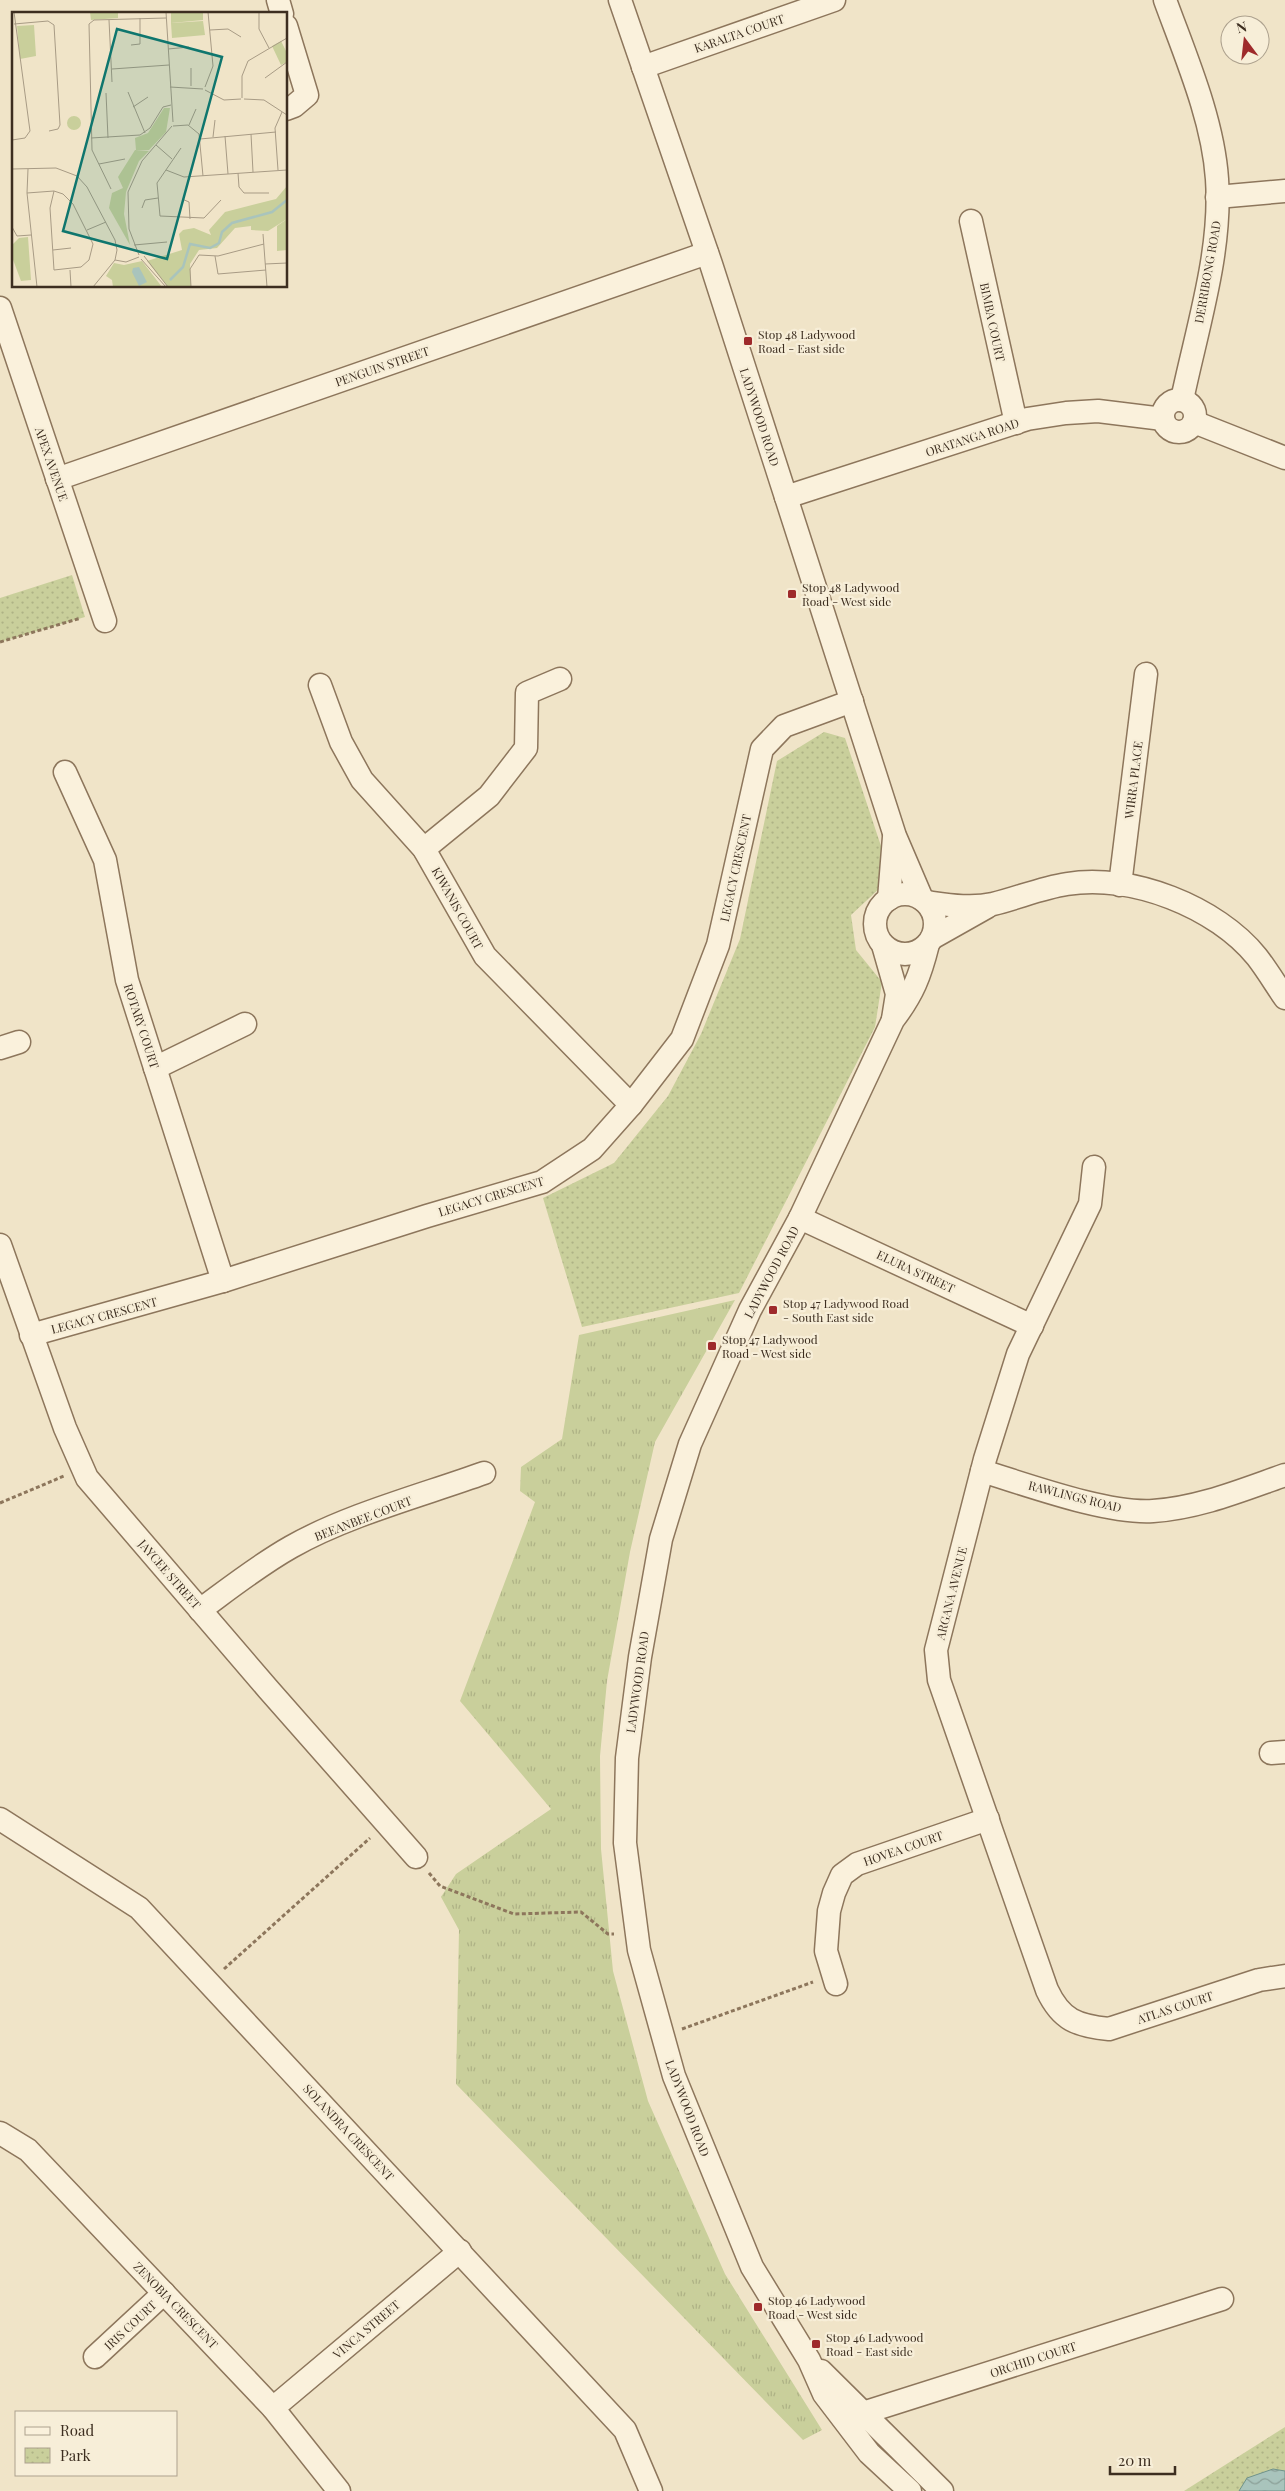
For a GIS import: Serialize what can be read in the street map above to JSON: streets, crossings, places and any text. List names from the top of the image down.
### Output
{
  "streets": {
    "street": [
      "KARALTA COURT",
      "DERRIBONG ROAD",
      "BIMBA COURT",
      "PENGUIN STREET",
      "LADYWOOD ROAD",
      "ORATANGA ROAD",
      "APEX AVENUE",
      "WIRRA PLACE",
      "LEGACY CRESCENT",
      "KIWANIS COURT",
      "ROTARY COURT",
      "ELURA STREET",
      "RAWLINGS ROAD",
      "BEEANBEE COURT",
      "JAYCEE STREET",
      "ARGANA AVENUE",
      "HOVEA COURT",
      "ATLAS COURT",
      "SOLANDRA CRESCENT",
      "ZENOBIA CRESCENT",
      "IRIS COURT",
      "VINCA STREET",
      "ORCHID COURT"
    ]
  },
  "crossings": [
    ["KARALTA COURT", "LADYWOOD ROAD"],
    ["DERRIBONG ROAD", "ORATANGA ROAD"],
    ["BIMBA COURT", "ORATANGA ROAD"],
    ["PENGUIN STREET", "LADYWOOD ROAD"],
    ["PENGUIN STREET", "APEX AVENUE"],
    ["LADYWOOD ROAD", "ORATANGA ROAD"],
    ["LADYWOOD ROAD", "LEGACY CRESCENT"],
    ["LADYWOOD ROAD", "ELURA STREET"],
    ["LADYWOOD ROAD", "ORCHID COURT"],
    ["LEGACY CRESCENT", "KIWANIS COURT"],
    ["LEGACY CRESCENT", "ROTARY COURT"],
    ["LEGACY CRESCENT", "JAYCEE STREET"],
    ["ELURA STREET", "ARGANA AVENUE"],
    ["RAWLINGS ROAD", "ARGANA AVENUE"],
    ["BEEANBEE COURT", "JAYCEE STREET"],
    ["ARGANA AVENUE", "HOVEA COURT"],
    ["ARGANA AVENUE", "ATLAS COURT"],
    ["SOLANDRA CRESCENT", "VINCA STREET"],
    ["ZENOBIA CRESCENT", "IRIS COURT"],
    ["ZENOBIA CRESCENT", "VINCA STREET"]
  ],
  "places": {
    "transit": [
      "Stop 48 Ladywood Road - East side",
      "Stop 48 Ladywood Road - West side",
      "Stop 47 Ladywood Road - South East side",
      "Stop 47 Ladywood Road - West side",
      "Stop 46 Ladywood Road - West side",
      "Stop 46 Ladywood Road - East side"
    ]
  },
  "legend": ["Road", "Park"],
  "scale_bar": "20 m",
  "north": "top"
}
